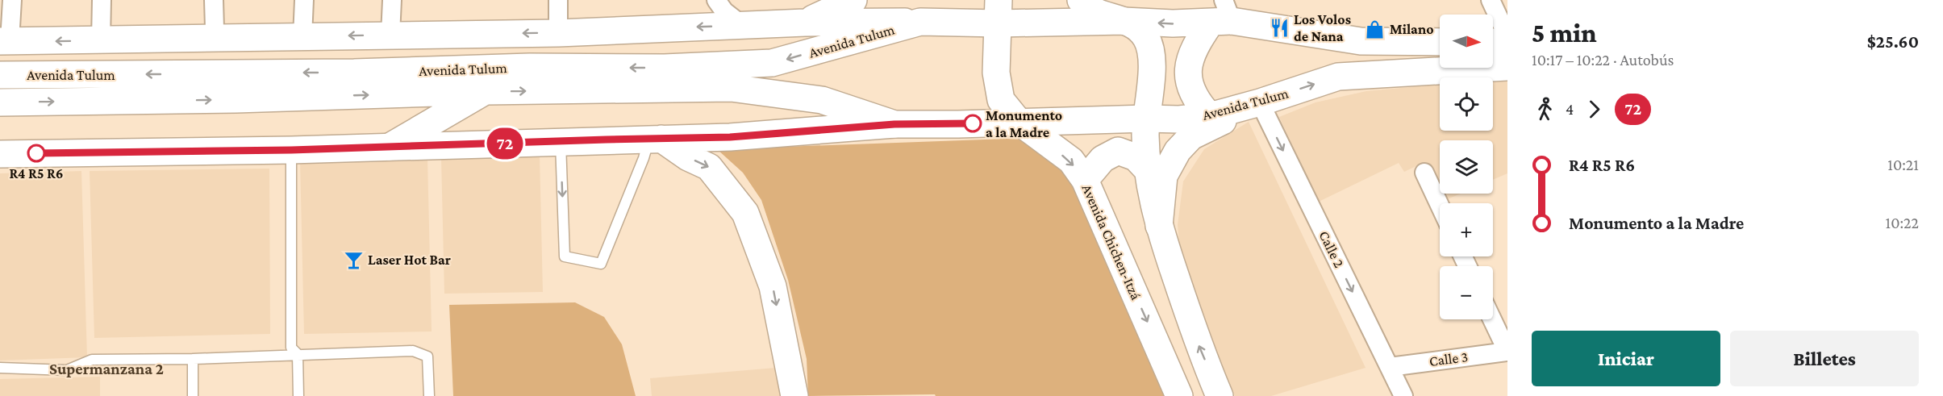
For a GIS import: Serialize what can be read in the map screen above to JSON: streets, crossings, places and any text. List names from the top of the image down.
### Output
{
  "streets": {
    "main road": ["Avenida Tulum", "Avenida Chichen-Itzá"],
    "street": ["Calle 2", "Calle 3"]
  },
  "crossings": [
    ["Avenida Tulum", "Avenida Chichen-Itzá"],
    ["Avenida Tulum", "Calle 2"],
    ["Calle 2", "Calle 3"]
  ],
  "one_way": ["Calle 2"],
  "districts": ["Supermanzana 2"],
  "places": {
    "restaurant": ["Los Volos de Nana"],
    "shop": ["Milano"],
    "other": ["Monumento a la Madre", "R4 R5 R6"],
    "bar": ["Laser Hot Bar"]
  },
  "lines": ["bus line 72"],
  "north": "right",
  "page": {
    "on_map": "72",
    "heading": ["5 min", "10:17 – 10:22 · Autobús", "$25.60"],
    "map_buttons": ["+", "−"],
    "legs": ["4", "72"],
    "list": [
      {
        "name": "R4 R5 R6",
        "value": "10:21"
      },
      {
        "name": "Monumento a la Madre",
        "value": "10:22"
      }
    ],
    "buttons": ["Iniciar", "Billetes"]
  }
}
